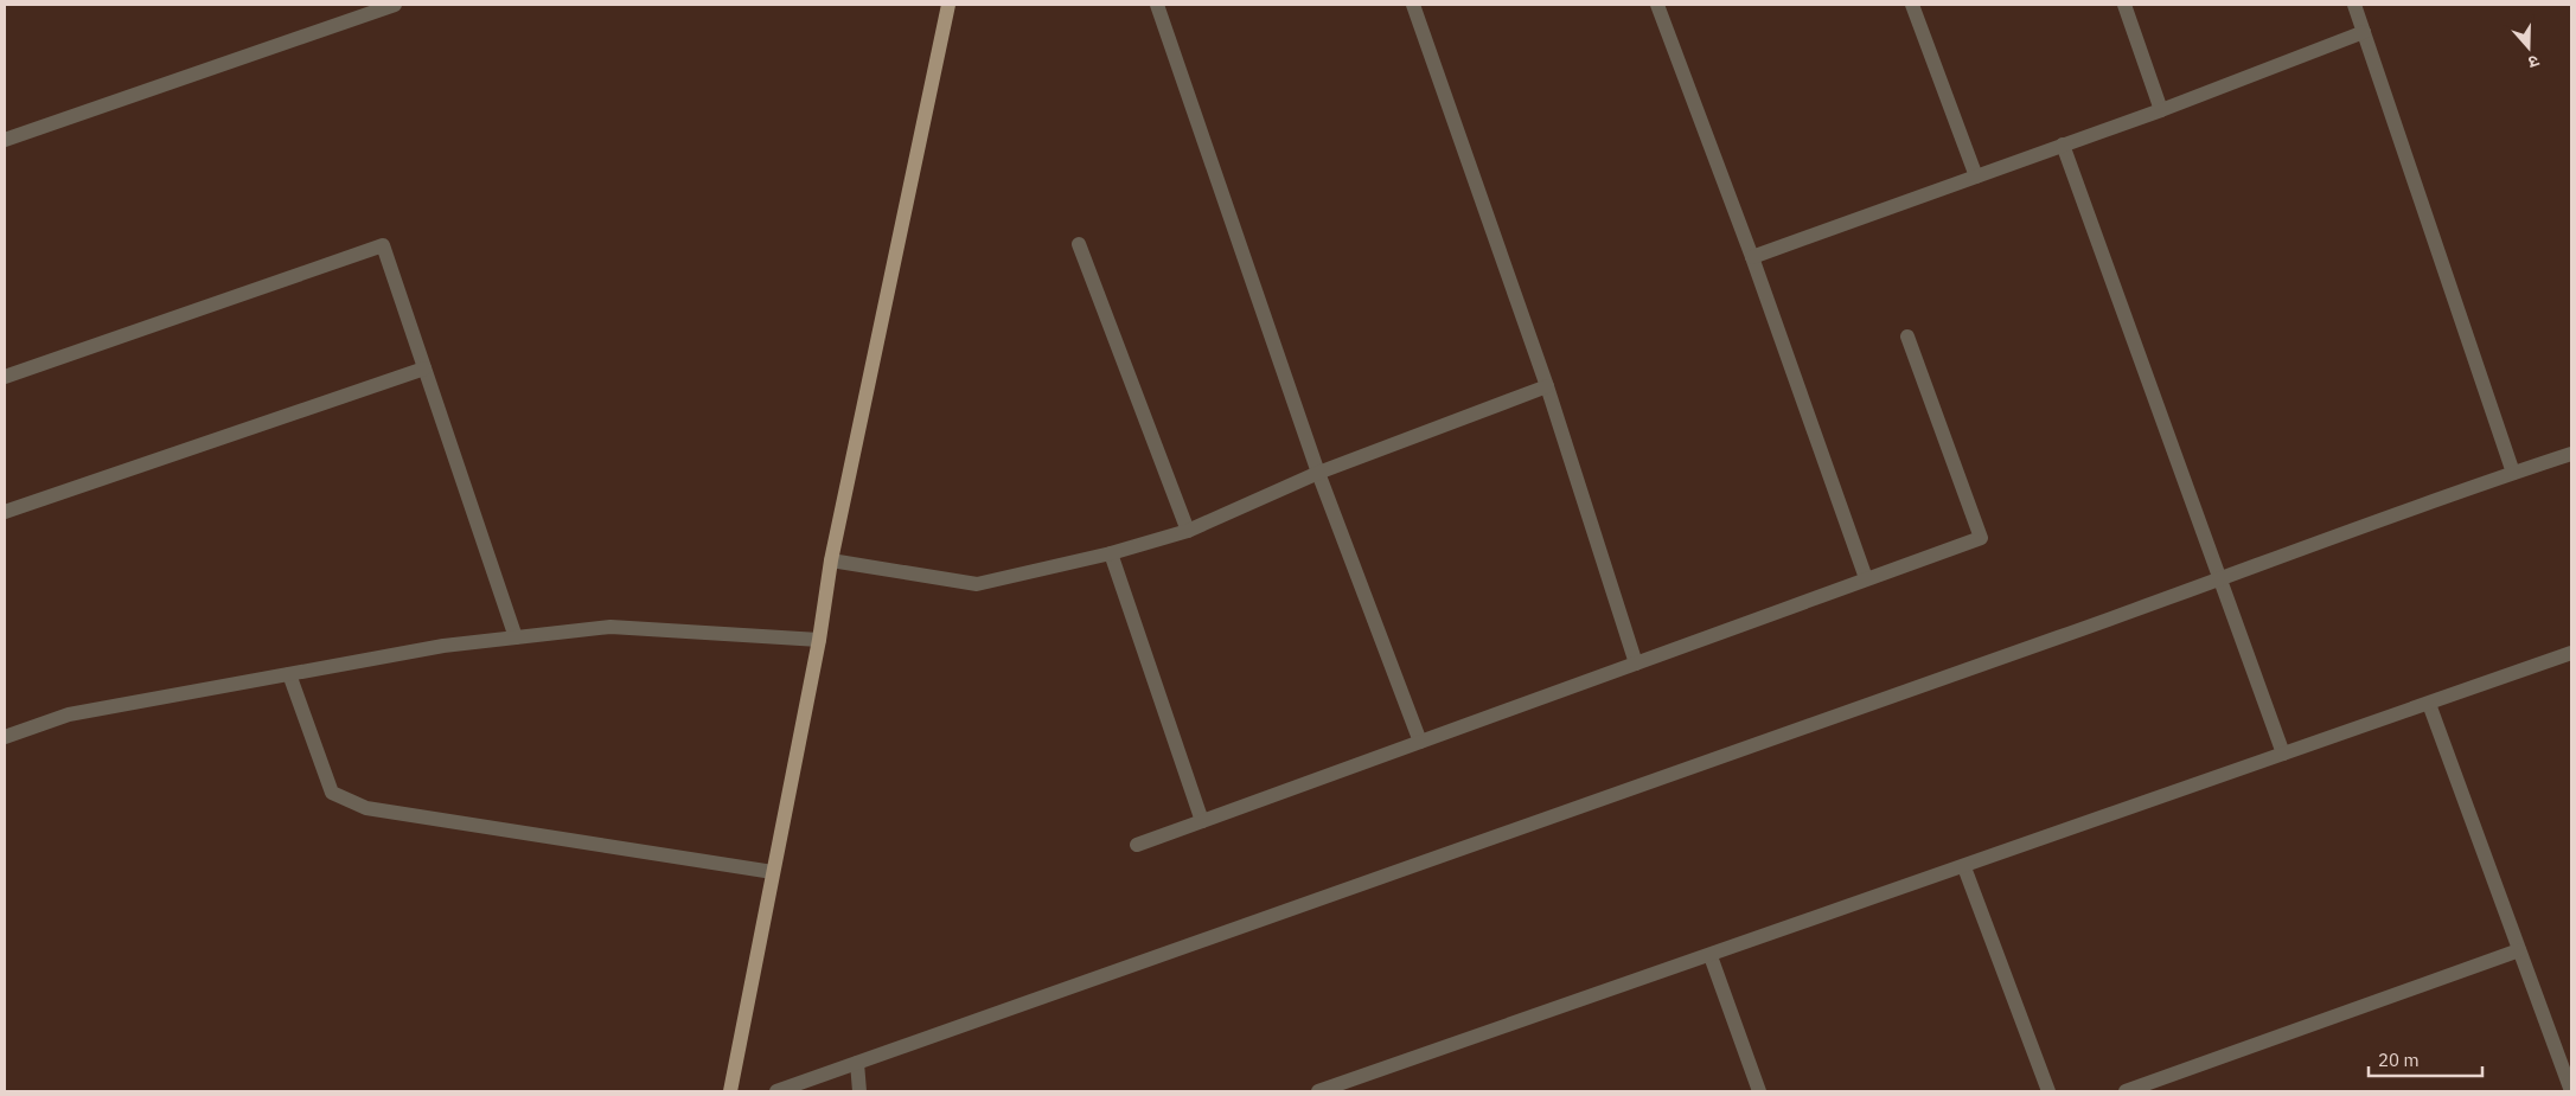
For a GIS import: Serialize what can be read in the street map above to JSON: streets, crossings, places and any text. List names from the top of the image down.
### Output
{
  "scale_bar": "20 m",
  "north": "bottom"
}
